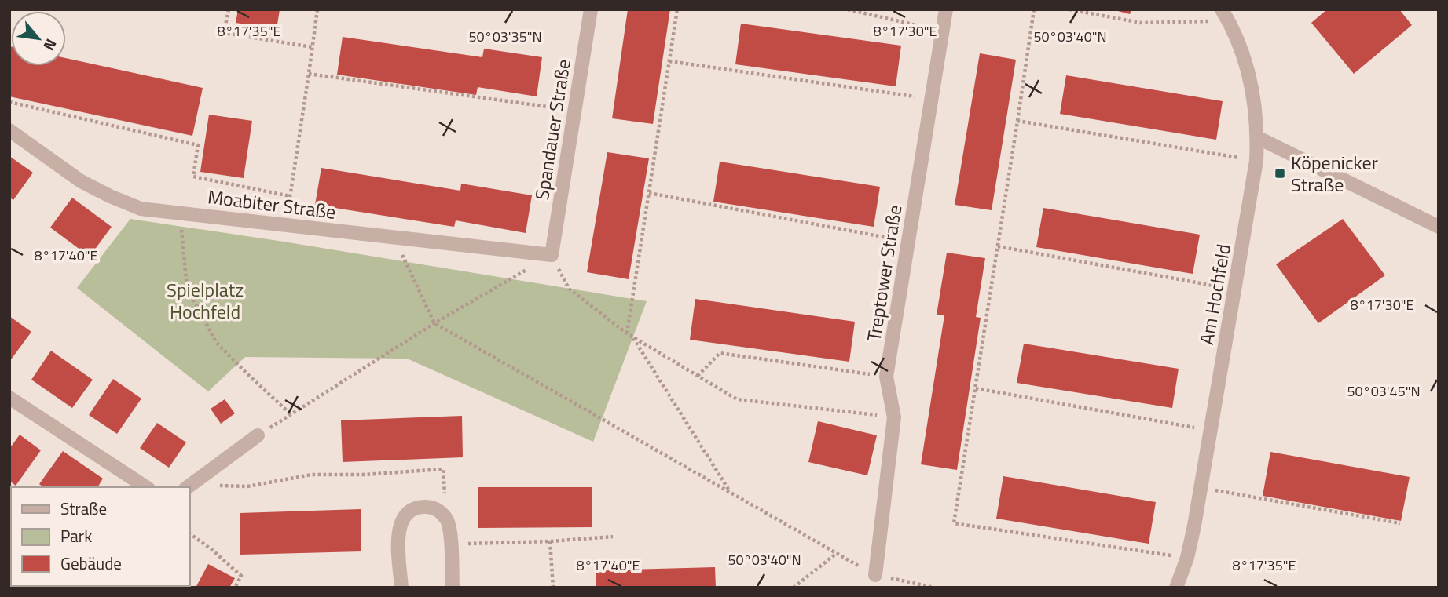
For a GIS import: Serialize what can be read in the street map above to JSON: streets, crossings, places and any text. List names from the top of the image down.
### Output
{
  "streets": {
    "street": [
      "Spandauer Straße",
      "Moabiter Straße",
      "Treptower Straße",
      "Am Hochfeld"
    ]
  },
  "crossings": [
    ["Spandauer Straße", "Moabiter Straße"]
  ],
  "parks": ["Spielplatz Hochfeld"],
  "places": {
    "transit": ["Köpenicker Straße"]
  },
  "legend": ["Straße", "Park", "Gebäude"],
  "north": "bottom right",
  "coordinates": [
    "8°17'35\"E",
    "8°17'30\"E",
    "50°03'35\"N",
    "50°03'40\"N",
    "8°17'40\"E",
    "50°03'45\"N"
  ]
}
